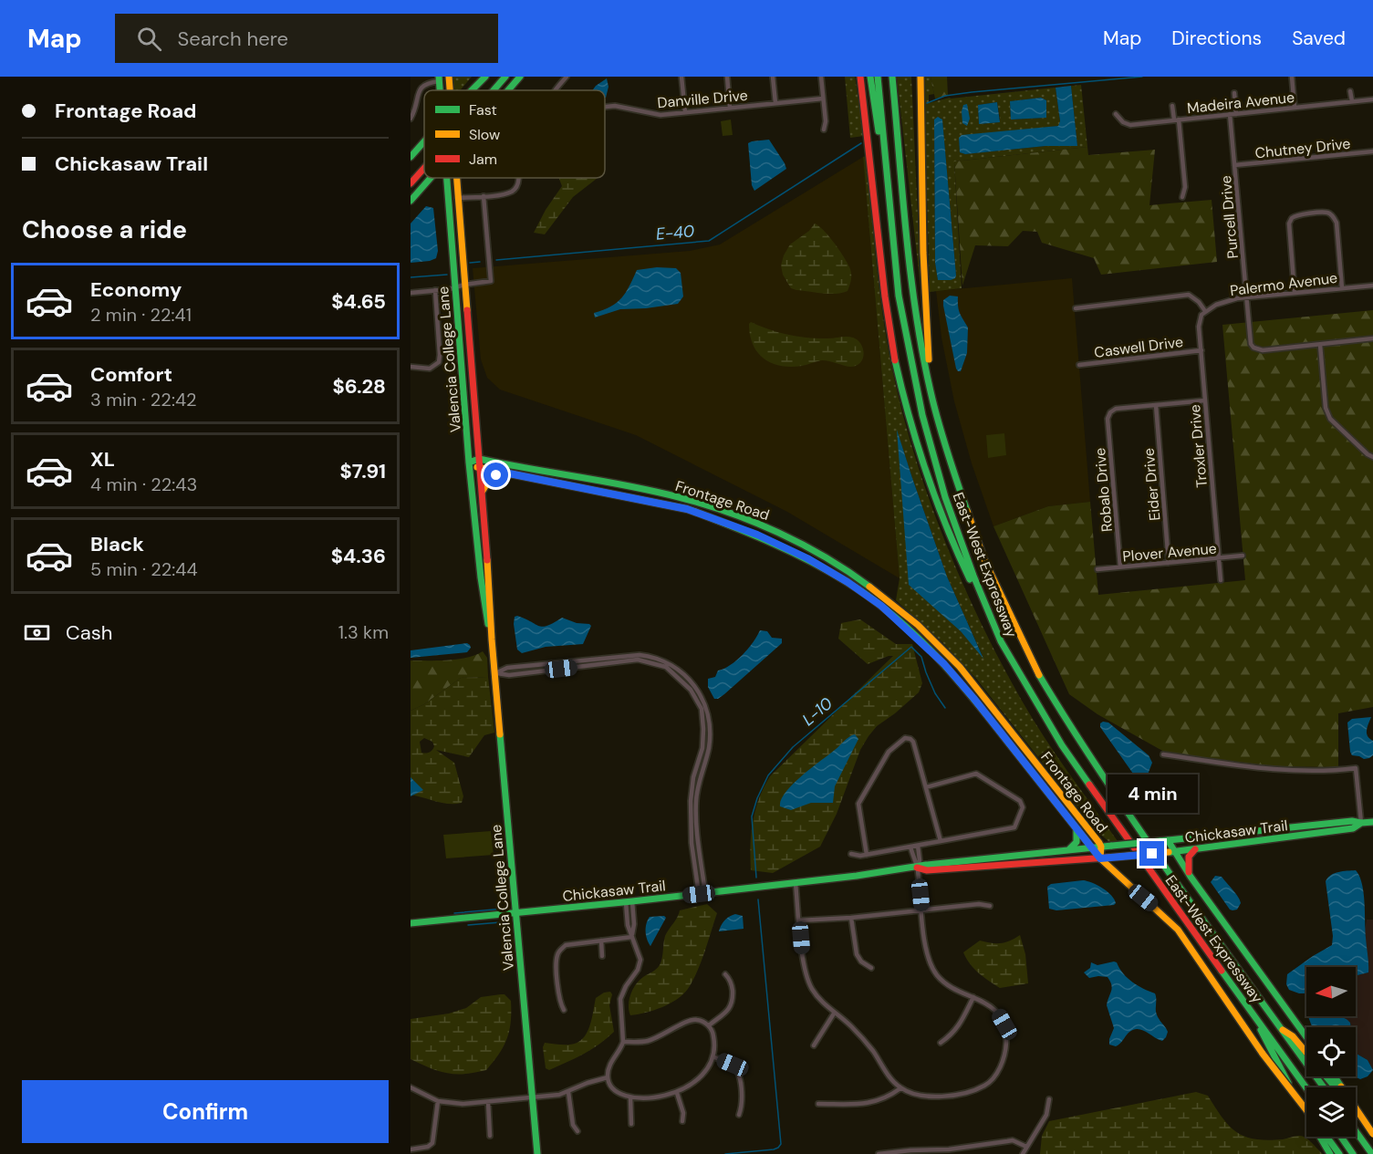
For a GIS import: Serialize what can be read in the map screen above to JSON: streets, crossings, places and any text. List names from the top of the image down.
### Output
{
  "streets": {
    "main road": [
      "Valencia College Lane",
      "Frontage Road",
      "East-West Expressway",
      "Chickasaw Trail"
    ],
    "street": [
      "Danville Drive",
      "Madeira Avenue",
      "Chutney Drive",
      "Purcell Drive",
      "Palermo Avenue",
      "Caswell Drive",
      "Troxler Drive",
      "Eider Drive",
      "Robalo Drive",
      "Plover Avenue"
    ]
  },
  "crossings": [
    ["Danville Drive", "Valencia College Lane"],
    ["Madeira Avenue", "Purcell Drive"],
    ["Chutney Drive", "Purcell Drive"],
    ["Purcell Drive", "Palermo Avenue"],
    ["Palermo Avenue", "Troxler Drive"],
    ["Caswell Drive", "Troxler Drive"],
    ["Valencia College Lane", "Frontage Road"],
    ["Valencia College Lane", "Chickasaw Trail"],
    ["Troxler Drive", "Plover Avenue"],
    ["Eider Drive", "Robalo Drive"],
    ["Eider Drive", "Plover Avenue"],
    ["Robalo Drive", "Plover Avenue"],
    ["Frontage Road", "Chickasaw Trail"]
  ],
  "water": ["E-40", "L-10"],
  "legend": ["Fast", "Slow", "Jam"],
  "north": "left",
  "page": {
    "header": "Map",
    "search": "Search here",
    "nav": ["Map", "Directions", "Saved"],
    "banner": ["Frontage Road", "Chickasaw Trail"],
    "heading": "Choose a ride",
    "list": [
      {
        "name": "Economy",
        "note": "2 min · 22:41",
        "value": "$4.65"
      },
      {
        "name": "Comfort",
        "note": "3 min · 22:42",
        "value": "$6.28"
      },
      {
        "name": "XL",
        "note": "4 min · 22:43",
        "value": "$7.91"
      },
      {
        "name": "Black",
        "note": "5 min · 22:44",
        "value": "$4.36"
      }
    ],
    "pay": ["Cash", "1.3 km"],
    "bubble": "4 min",
    "buttons": "Confirm"
  }
}
